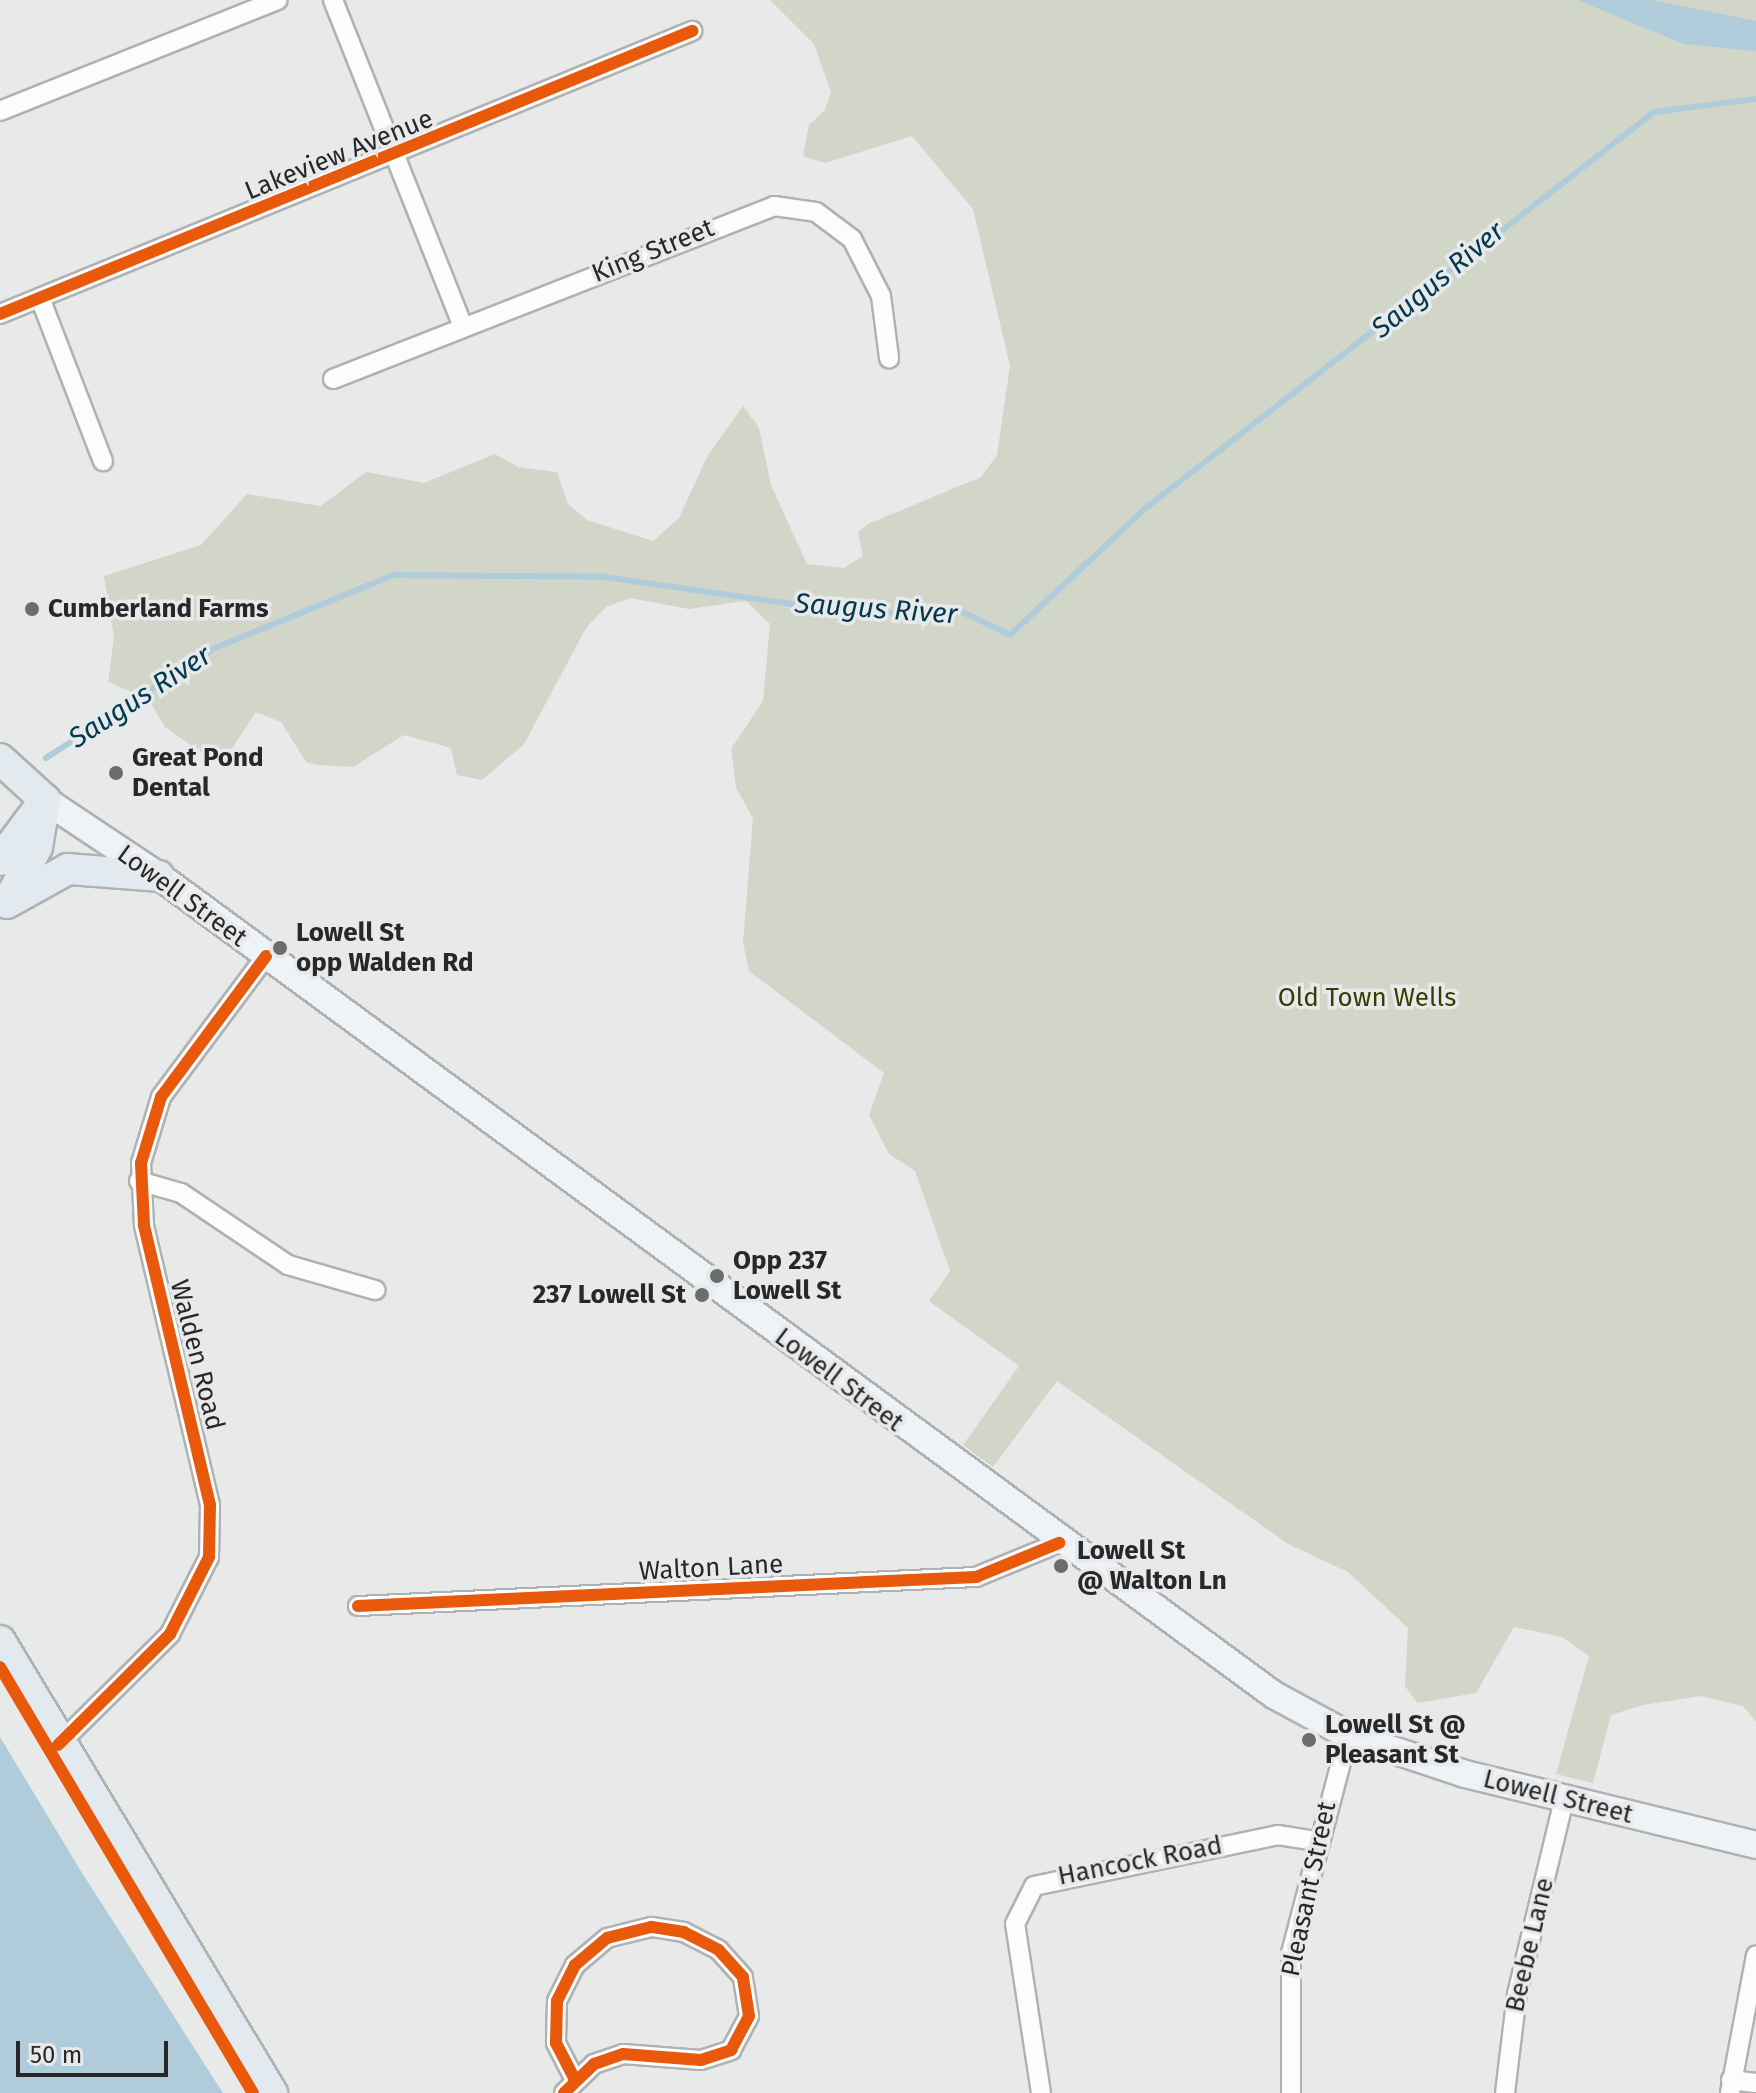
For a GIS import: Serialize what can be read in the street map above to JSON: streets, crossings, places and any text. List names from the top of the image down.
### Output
{
  "streets": {
    "main road": ["Lowell Street"],
    "street": [
      "Lakeview Avenue",
      "King Street",
      "Walden Road",
      "Walton Lane",
      "Hancock Road",
      "Pleasant Street",
      "Beebe Lane"
    ]
  },
  "crossings": [
    ["Lowell Street", "Walden Road"],
    ["Lowell Street", "Walton Lane"],
    ["Lowell Street", "Pleasant Street"],
    ["Lowell Street", "Beebe Lane"],
    ["Hancock Road", "Pleasant Street"]
  ],
  "water": ["Saugus River"],
  "parks": ["Old Town Wells"],
  "places": [
    "Cumberland Farms",
    "Great Pond Dental",
    "Lowell St opp Walden Rd",
    "Opp 237 Lowell St",
    "237 Lowell St",
    "Lowell St @ Walton Ln",
    "Lowell St @ Pleasant St"
  ],
  "scale_bar": "50 m"
}
